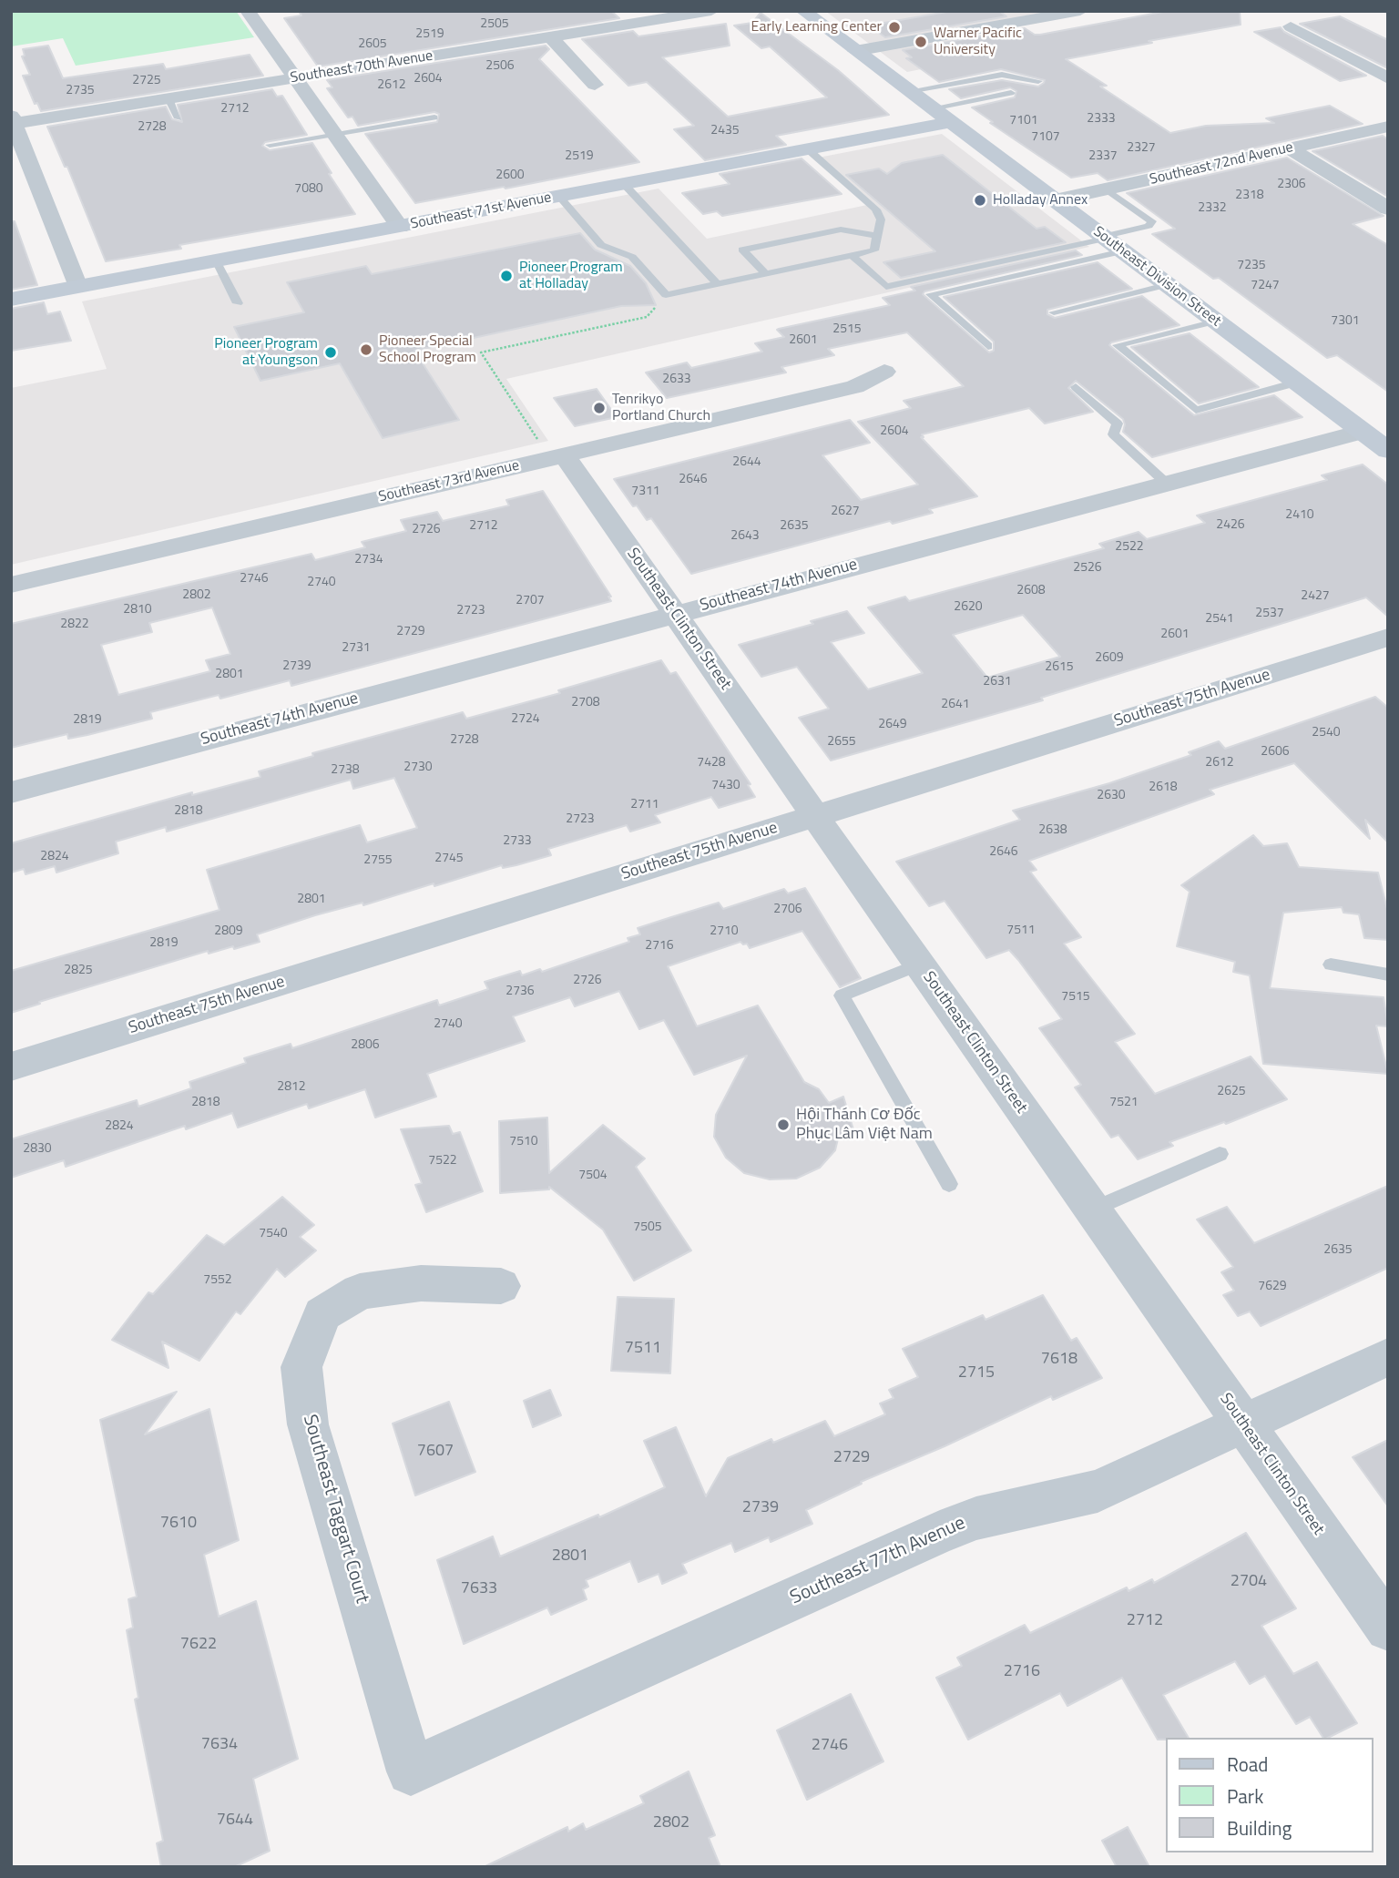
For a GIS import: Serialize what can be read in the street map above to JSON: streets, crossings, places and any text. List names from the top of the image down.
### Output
{
  "streets": {
    "main road": ["Southeast 71st Avenue", "Southeast Division Street"],
    "street": [
      "Southeast 70th Avenue",
      "Southeast 72nd Avenue",
      "Southeast 73rd Avenue",
      "Southeast 74th Avenue",
      "Southeast Clinton Street",
      "Southeast 75th Avenue",
      "Southeast Taggart Court",
      "Southeast 77th Avenue"
    ]
  },
  "crossings": [
    ["Southeast 72nd Avenue", "Southeast Division Street"],
    ["Southeast 71st Avenue", "Southeast Division Street"],
    ["Southeast Division Street", "Southeast 74th Avenue"],
    ["Southeast 73rd Avenue", "Southeast Clinton Street"],
    ["Southeast 74th Avenue", "Southeast Clinton Street"],
    ["Southeast Clinton Street", "Southeast 75th Avenue"],
    ["Southeast Clinton Street", "Southeast 77th Avenue"],
    ["Southeast Taggart Court", "Southeast 77th Avenue"]
  ],
  "places": [
    "Early Learning Center",
    "Warner Pacific University",
    "Holladay Annex",
    "Pioneer Program at Holladay",
    "Pioneer Special School Program",
    "Pioneer Program at Youngson",
    "Tenrikyo Portland Church",
    "Hội Thánh Cơ Đốc Phục Lâm Việt Nam"
  ],
  "house_numbers": [
    "2505",
    "2519",
    "2605",
    "2506",
    "2604",
    "2725",
    "2612",
    "2735",
    "2712",
    "2333",
    "7101",
    "2728",
    "2435",
    "7107",
    "2327",
    "2519",
    "2337",
    "2600",
    "2306",
    "7080",
    "2318",
    "2332",
    "7235",
    "7247",
    "7301",
    "2515",
    "2601",
    "2633",
    "2604",
    "2644",
    "2646",
    "7311",
    "2627",
    "2410",
    "2426",
    "2712",
    "2635",
    "2726",
    "2643",
    "2522",
    "2734",
    "2526",
    "2746",
    "2740",
    "2608",
    "2802",
    "2427",
    "2707",
    "2620",
    "2810",
    "2723",
    "2537",
    "2541",
    "2822",
    "2729",
    "2601",
    "2731",
    "2609",
    "2739",
    "2615",
    "2801",
    "2631",
    "2708",
    "2641",
    "2724",
    "2819",
    "2649",
    "2540",
    "2728",
    "2655",
    "2606",
    "7428",
    "2612",
    "2730",
    "2738",
    "7430",
    "2618",
    "2630",
    "2711",
    "2818",
    "2723",
    "2638",
    "2733",
    "2646",
    "2824",
    "2745",
    "2755",
    "2801",
    "2706",
    "7511",
    "2809",
    "2710",
    "2819",
    "2716",
    "2825",
    "2726",
    "2736",
    "7515",
    "2740",
    "2806",
    "2812",
    "2625",
    "2818",
    "7521",
    "2824",
    "7510",
    "2830",
    "7522",
    "7504",
    "7505",
    "7540",
    "2635",
    "7552",
    "7629",
    "7511",
    "7618",
    "2715",
    "7607",
    "2729",
    "2739",
    "7610",
    "2801",
    "2704",
    "7633",
    "2712",
    "7622",
    "2716",
    "7634",
    "2746",
    "7644",
    "2802"
  ],
  "legend": ["Road", "Park", "Building"]
}
